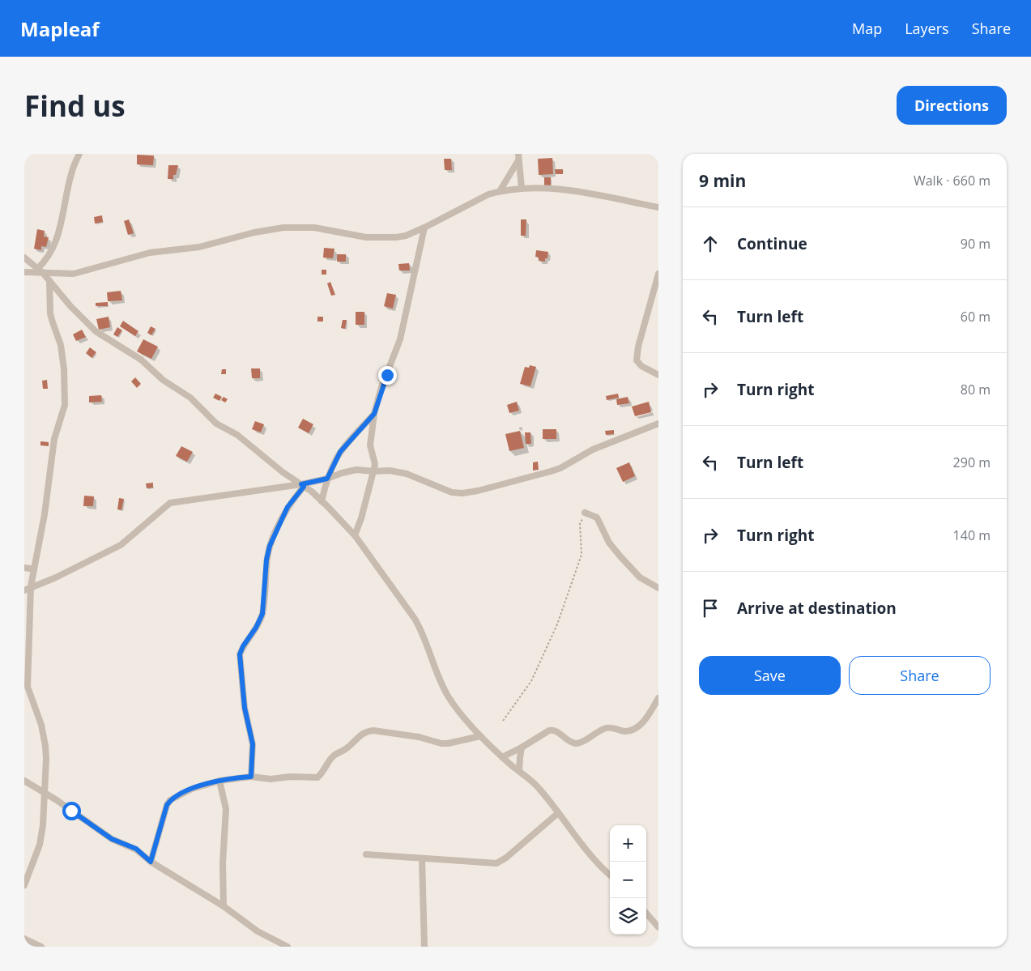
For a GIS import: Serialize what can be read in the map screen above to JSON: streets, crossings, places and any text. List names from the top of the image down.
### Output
{
  "page": {
    "header": "Mapleaf",
    "nav": ["Map", "Layers", "Share"],
    "buttons": [
      "Directions",
      ["Save", "Share"]
    ],
    "title": "Find us",
    "heading": ["9 min", "Walk · 660 m"],
    "list": [
      ["Continue", "90 m"],
      ["Turn left", "60 m"],
      ["Turn right", "80 m"],
      ["Turn left", "290 m"],
      ["Turn right", "140 m"],
      "Arrive at destination"
    ],
    "map_buttons": ["+", "−"]
  }
}
